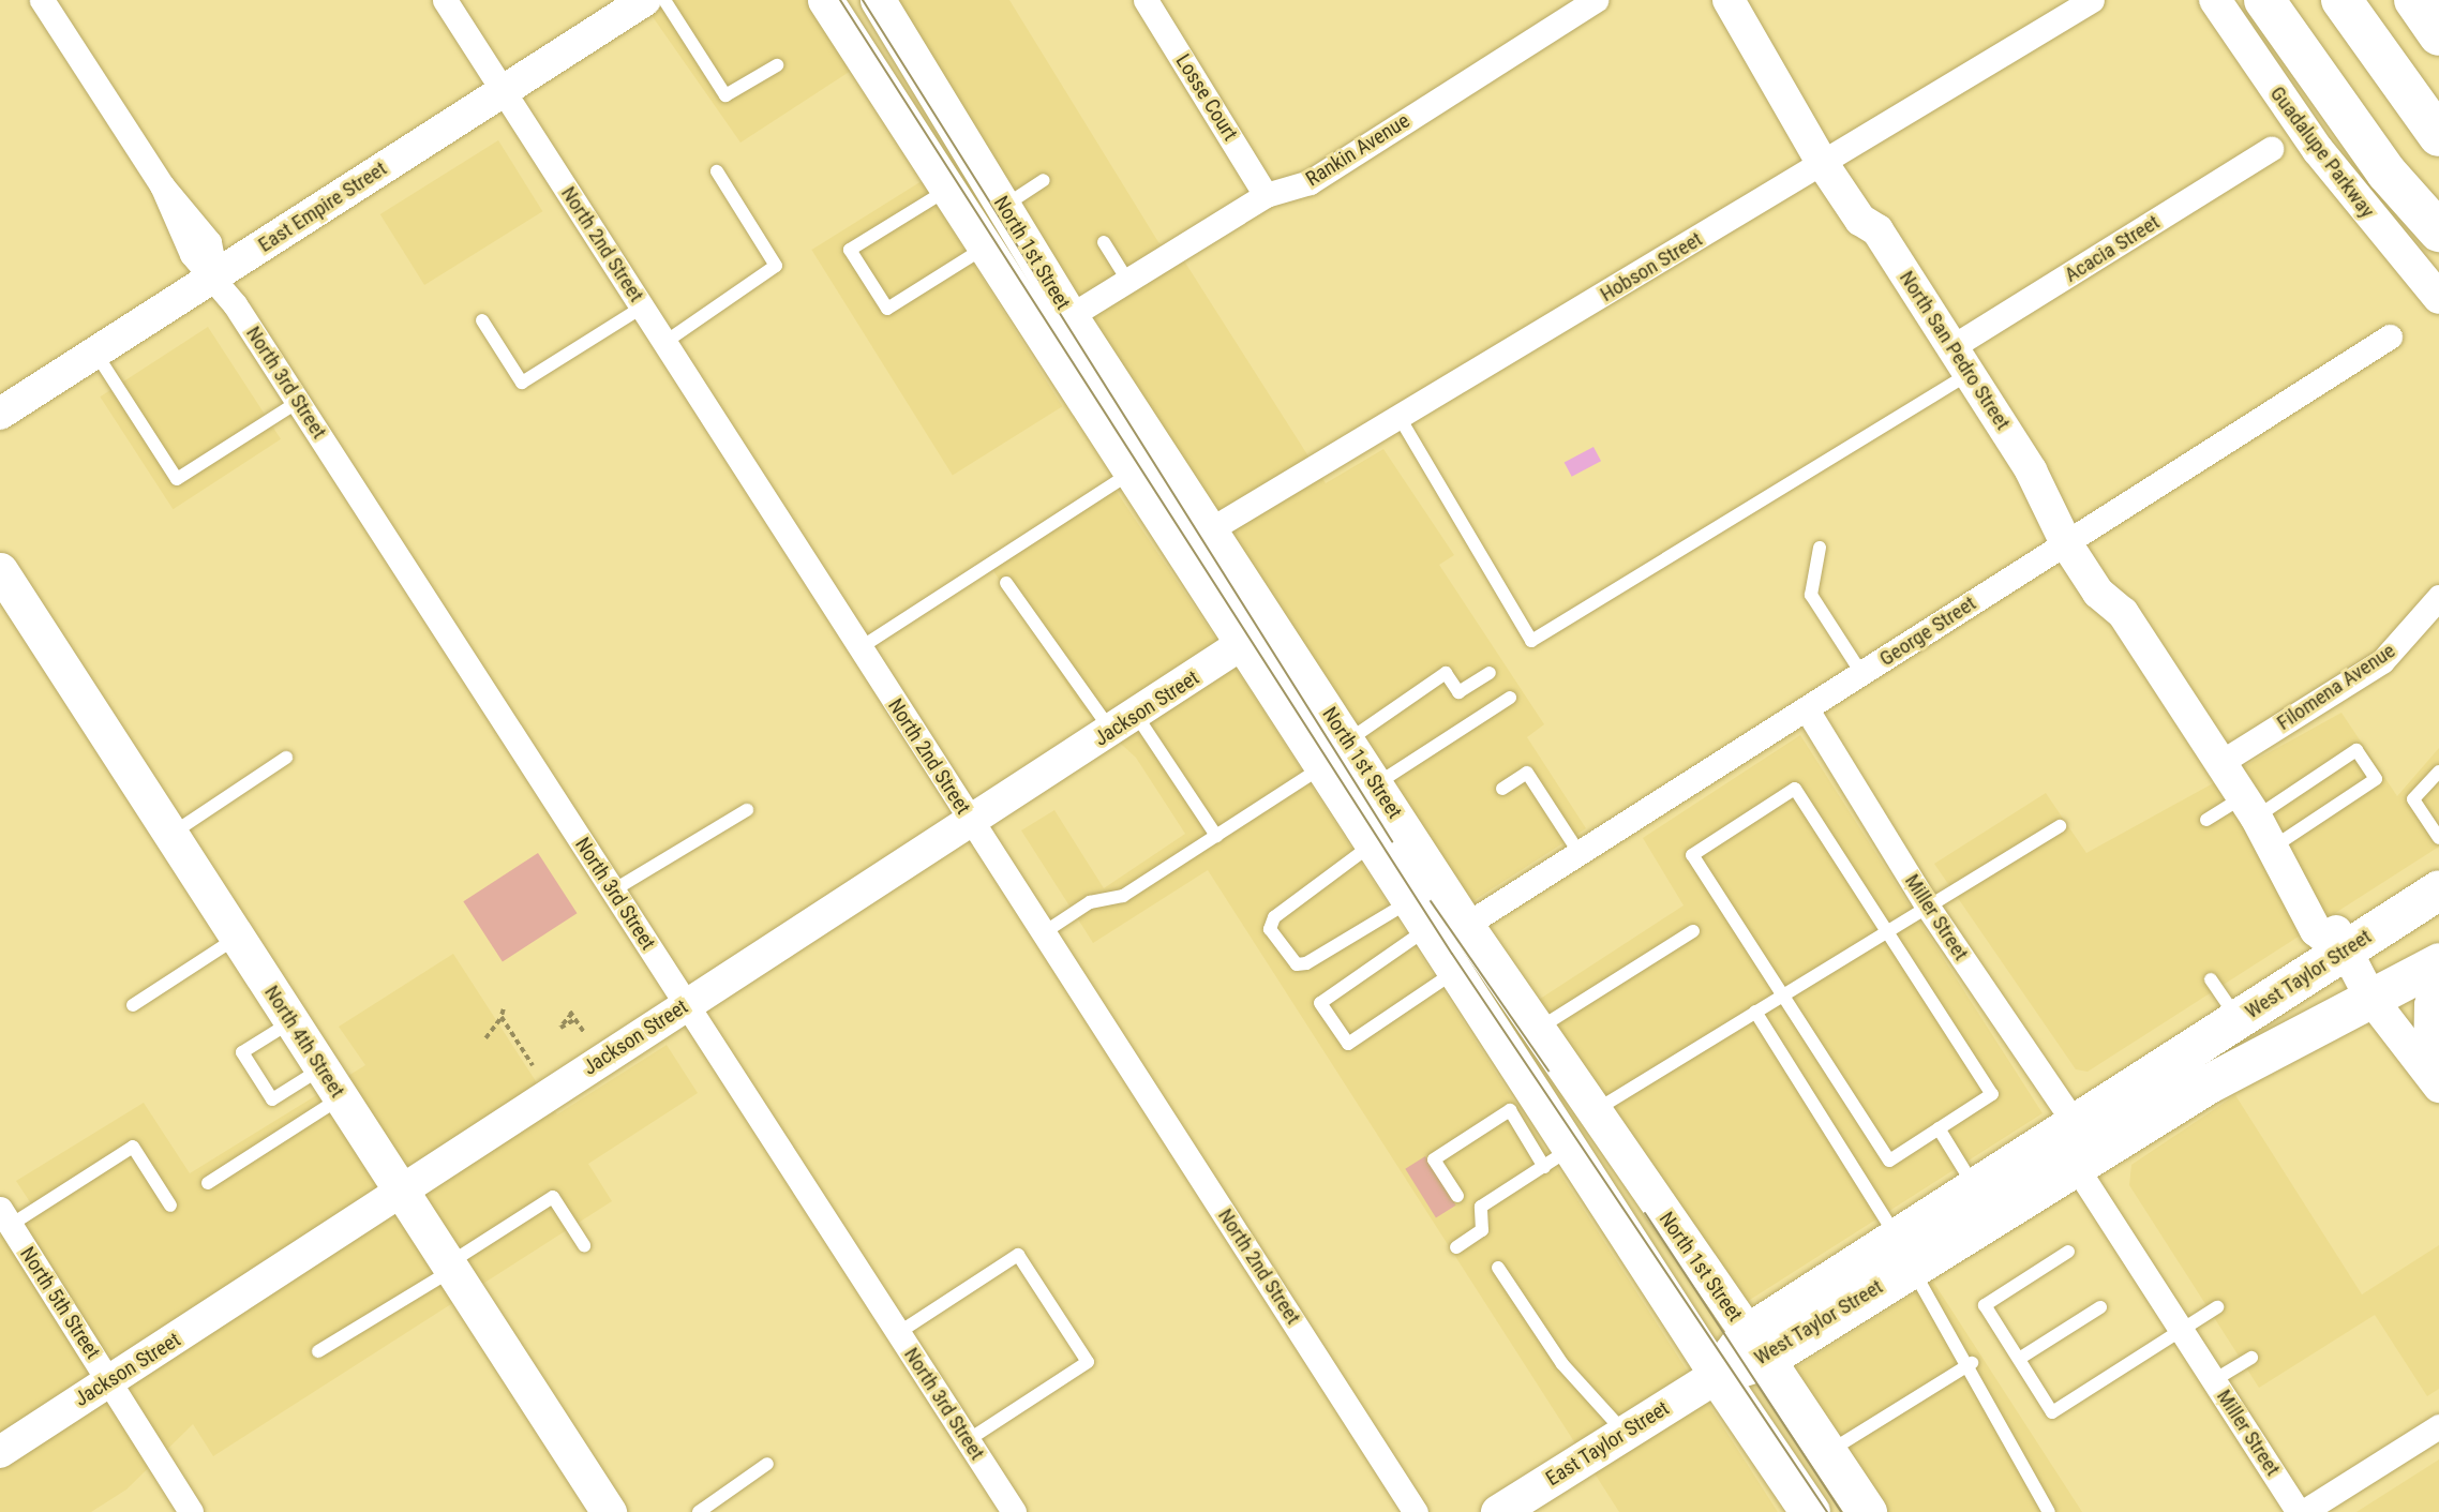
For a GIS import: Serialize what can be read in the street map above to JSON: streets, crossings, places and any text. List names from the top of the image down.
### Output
{
  "streets": {
    "main road": [
      "North 1st Street",
      "West Taylor Street",
      "North 4th Street",
      "East Taylor Street"
    ],
    "street": [
      "Losse Court",
      "Rankin Avenue",
      "Guadalupe Parkway",
      "East Empire Street",
      "North 2nd Street",
      "Acacia Street",
      "Hobson Street",
      "North San Pedro Street",
      "North 3rd Street",
      "George Street",
      "Filomena Avenue",
      "Jackson Street",
      "Miller Street",
      "North 5th Street"
    ]
  },
  "crossings": [
    ["Losse Court", "Rankin Avenue"],
    ["Rankin Avenue", "North 1st Street"],
    ["East Empire Street", "North 2nd Street"],
    ["East Empire Street", "North 3rd Street"],
    ["North 2nd Street", "Jackson Street"],
    ["Acacia Street", "North San Pedro Street"],
    ["North 1st Street", "Hobson Street"],
    ["North 1st Street", "George Street"],
    ["North 1st Street", "Jackson Street"],
    ["North 1st Street", "West Taylor Street"],
    ["North 1st Street", "East Taylor Street"],
    ["Hobson Street", "North San Pedro Street"],
    ["North San Pedro Street", "George Street"],
    ["North San Pedro Street", "Filomena Avenue"],
    ["North San Pedro Street", "West Taylor Street"],
    ["North 3rd Street", "Jackson Street"],
    ["George Street", "Miller Street"],
    ["Jackson Street", "North 4th Street"],
    ["Jackson Street", "North 5th Street"],
    ["Miller Street", "West Taylor Street"],
    ["West Taylor Street", "East Taylor Street"]
  ]
}
